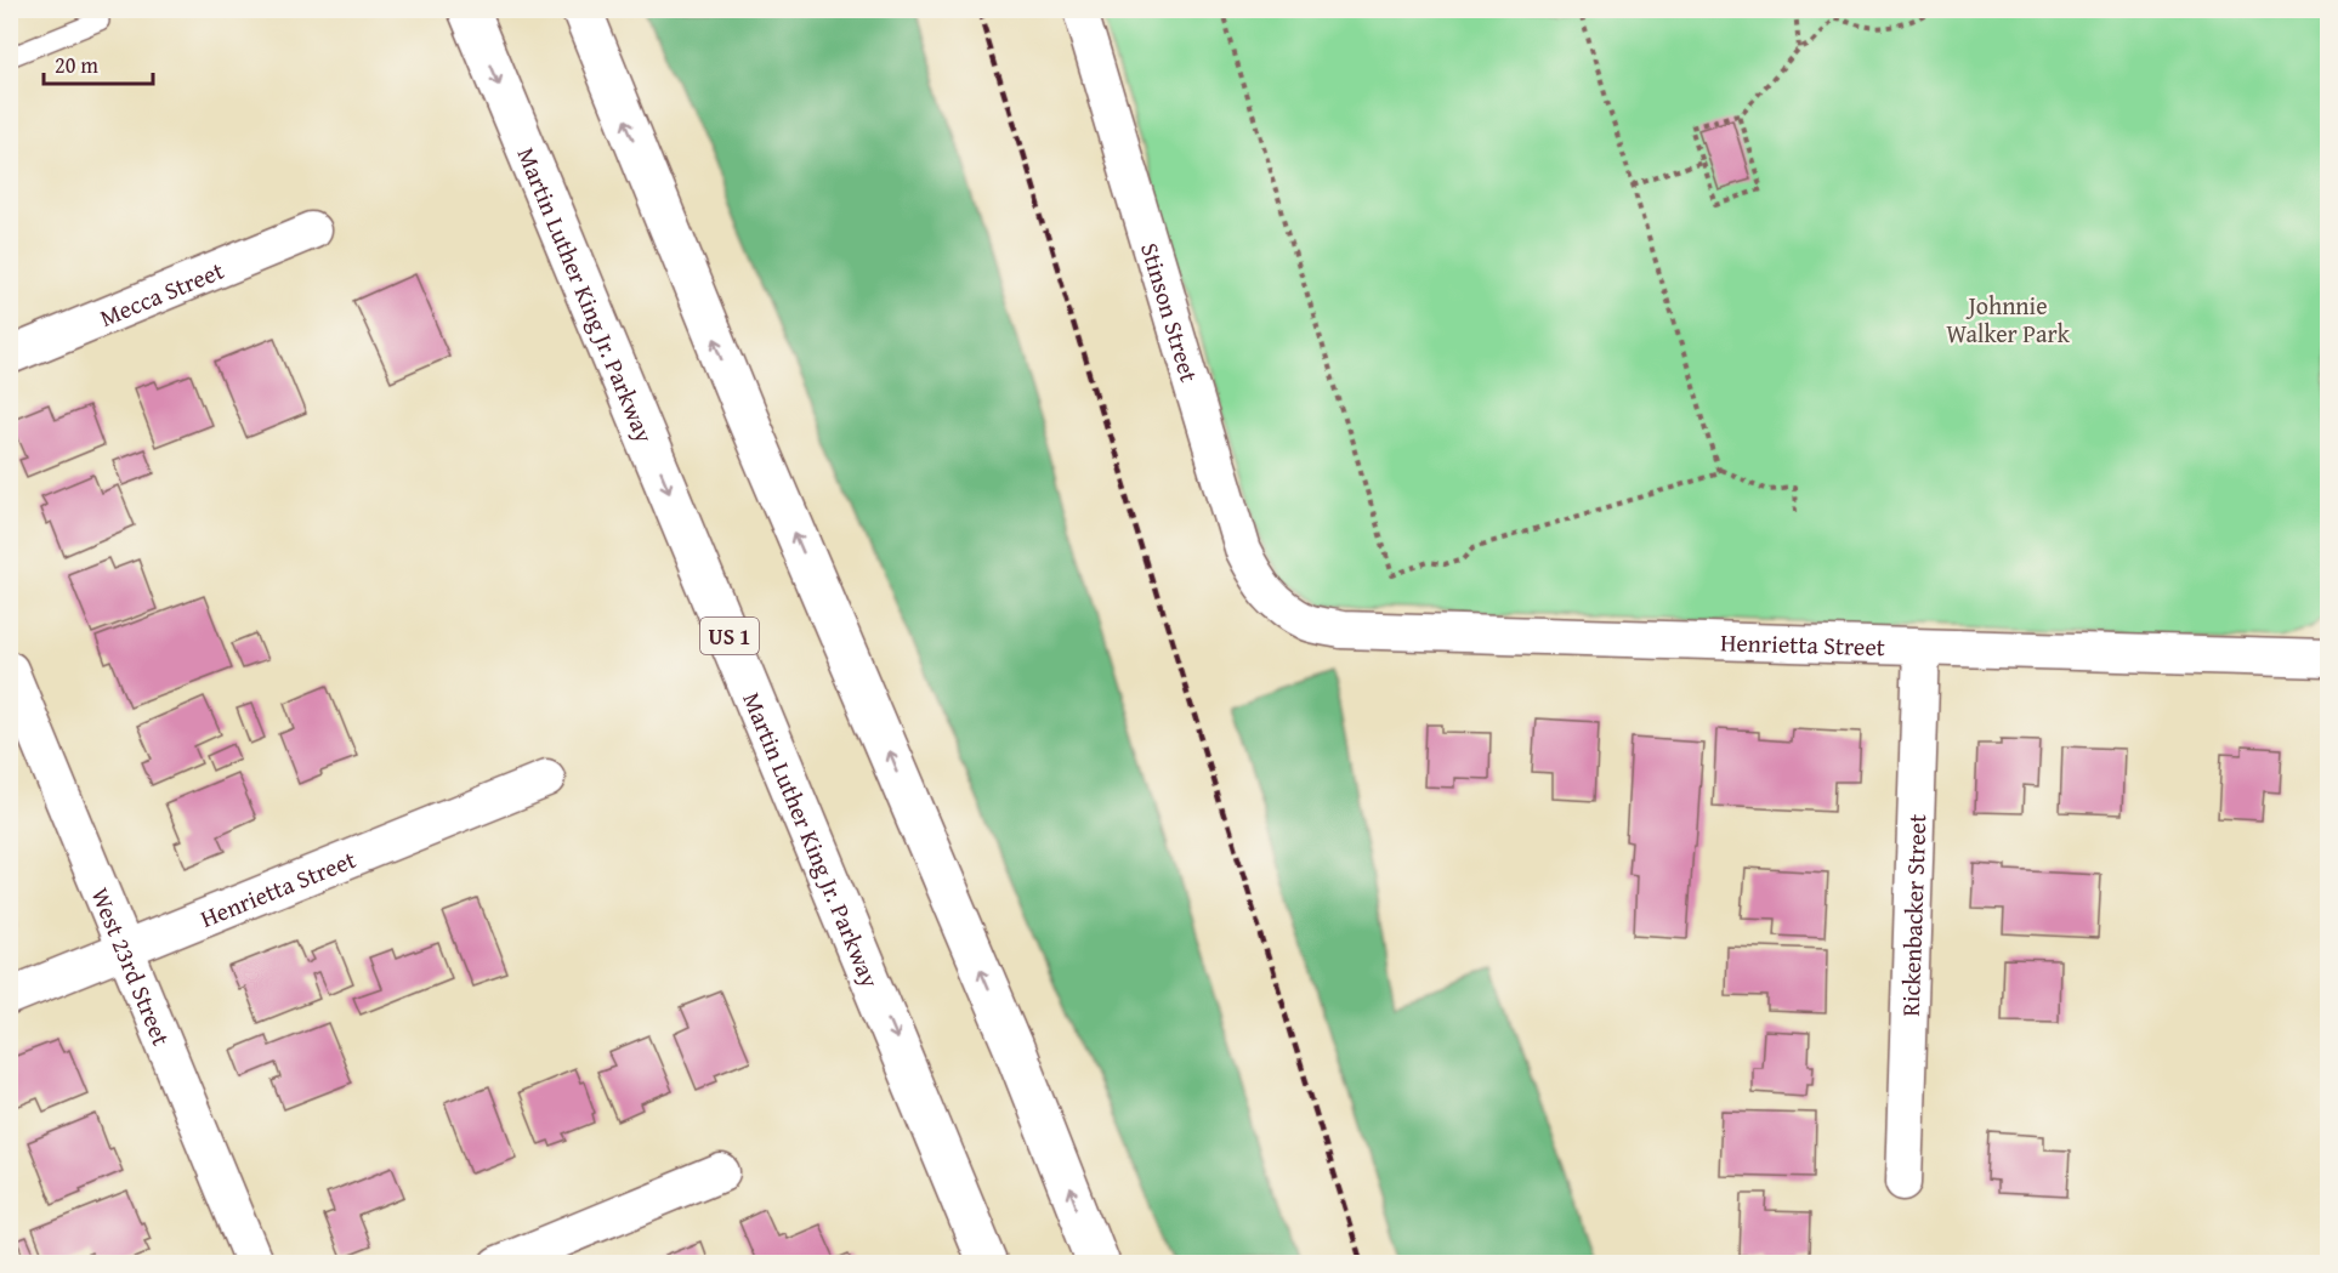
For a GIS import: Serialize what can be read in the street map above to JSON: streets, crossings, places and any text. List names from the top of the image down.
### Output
{
  "streets": {
    "highway": ["Martin Luther King Jr. Parkway", "US 1"],
    "street": [
      "Mecca Street",
      "Stinson Street",
      "Henrietta Street",
      "Rickenbacker Street",
      "West 23rd Street"
    ]
  },
  "crossings": [
    ["Stinson Street", "Henrietta Street"],
    ["Henrietta Street", "Rickenbacker Street"],
    ["Henrietta Street", "West 23rd Street"]
  ],
  "parks": ["Johnnie Walker Park"],
  "scale_bar": "20 m"
}
